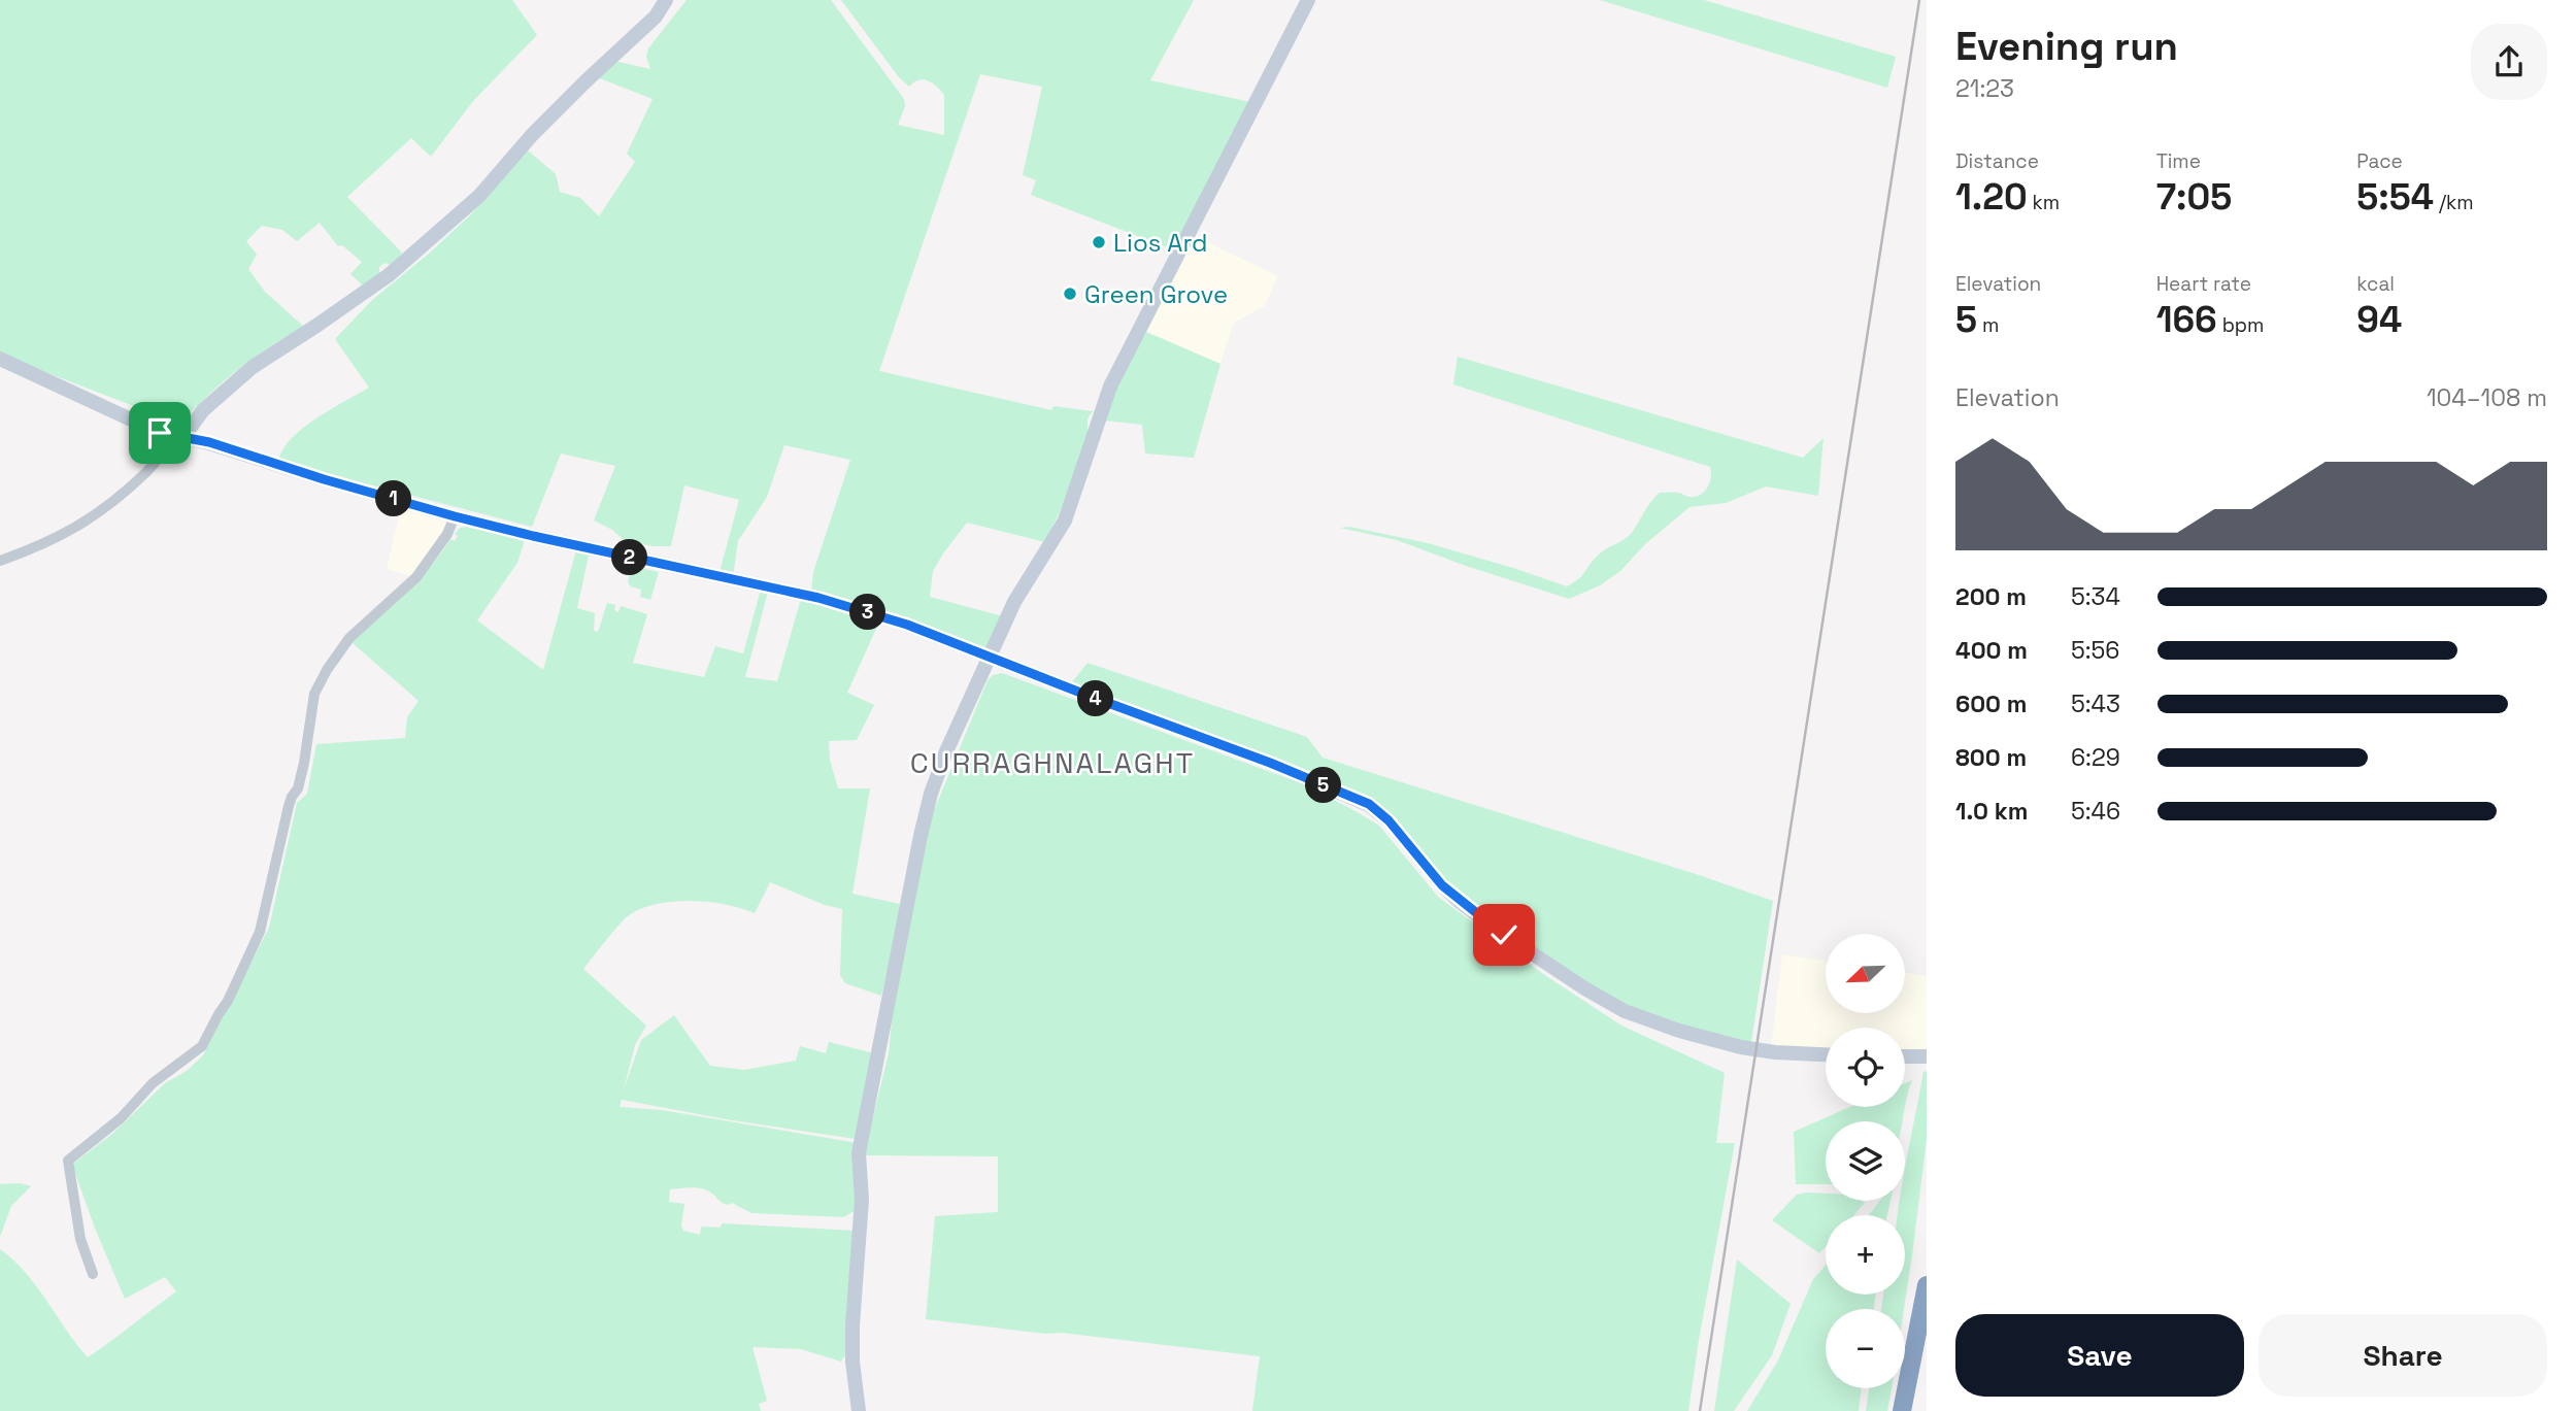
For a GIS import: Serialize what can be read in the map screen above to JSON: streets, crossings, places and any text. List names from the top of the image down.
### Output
{
  "districts": ["CURRAGHNALAGHT"],
  "places": ["Lios Ard", "Green Grove"],
  "north": "bottom left",
  "page": {
    "heading": ["Evening run", "21:23"],
    "stats": [
      ["Distance", "1.20 km"],
      ["Time", "7:05"],
      ["Pace", "5:54 /km"],
      ["Elevation", "5 m"],
      ["Heart rate", "166 bpm"],
      ["kcal", "94"]
    ],
    "chart": ["Elevation", "104–108 m"],
    "pins": [
      "1",
      "2",
      "3",
      "4",
      "5"
    ],
    "list": [
      {
        "name": "200 m",
        "note": "5:34"
      },
      {
        "name": "400 m",
        "note": "5:56"
      },
      {
        "name": "600 m",
        "note": "5:43"
      },
      {
        "name": "800 m",
        "note": "6:29"
      },
      {
        "name": "1.0 km",
        "note": "5:46"
      }
    ],
    "map_buttons": ["+", "−"],
    "buttons": ["Save", "Share"]
  }
}
